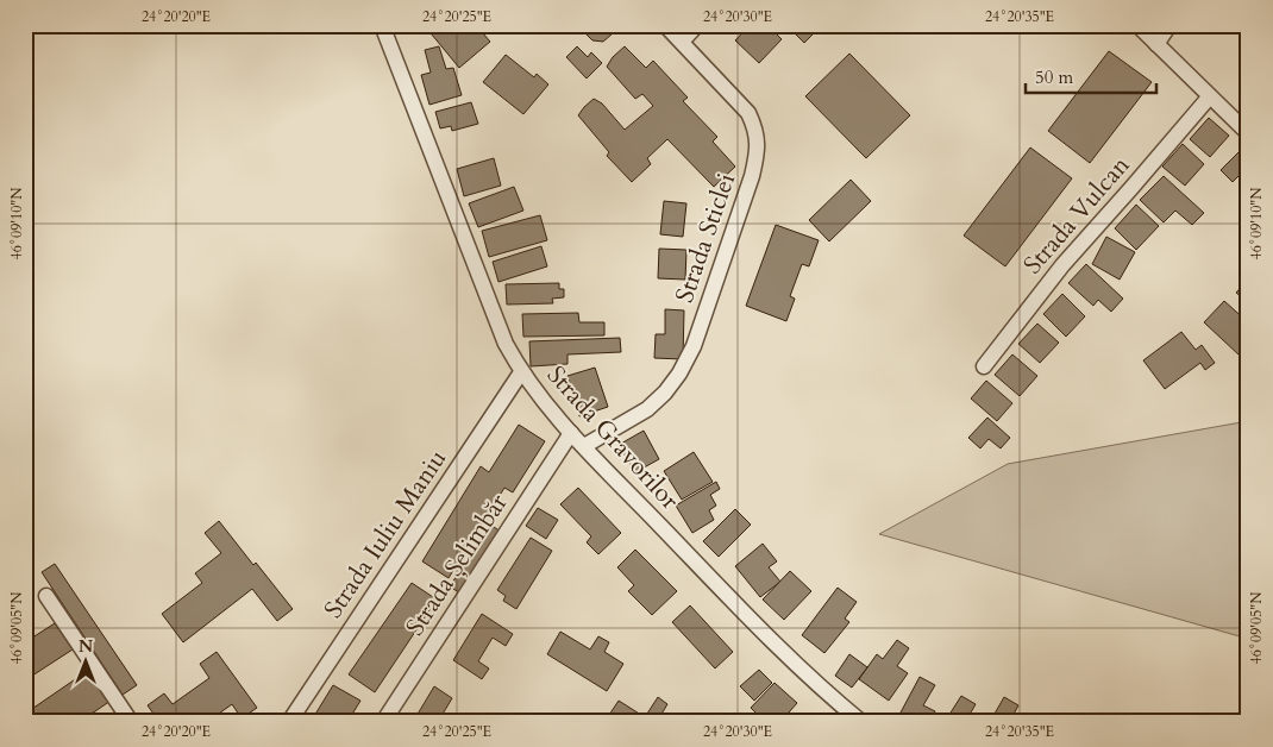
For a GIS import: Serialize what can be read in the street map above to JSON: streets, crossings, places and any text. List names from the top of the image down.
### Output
{
  "streets": {
    "street": [
      "Strada Vulcan",
      "Strada Sticlei",
      "Strada Gravorilor",
      "Strada Iuliu Maniu",
      "Strada Șelimbăr"
    ]
  },
  "crossings": [
    ["Strada Sticlei", "Strada Gravorilor"],
    ["Strada Gravorilor", "Strada Iuliu Maniu"],
    ["Strada Gravorilor", "Strada Șelimbăr"]
  ],
  "scale_bar": "50 m",
  "north": "top",
  "coordinates": [
    "24°20'20\"E",
    "24°20'25\"E",
    "24°20'30\"E",
    "24°20'35\"E",
    "46°09'10\"N",
    "46°09'05\"N"
  ]
}
